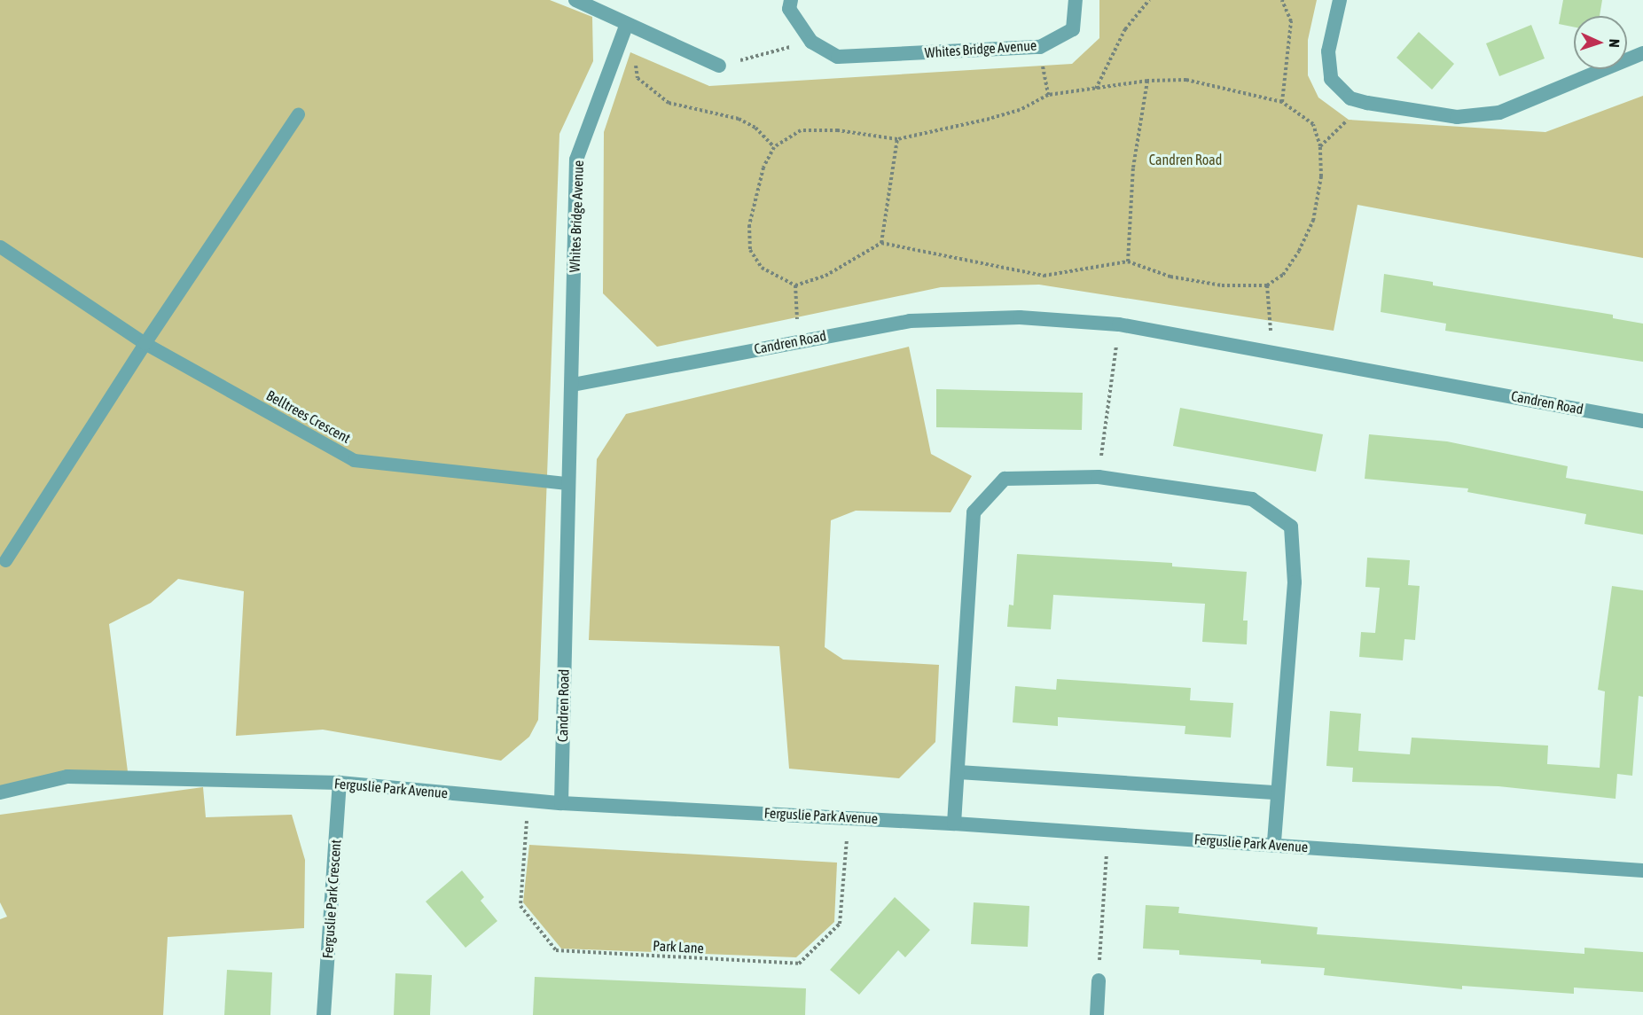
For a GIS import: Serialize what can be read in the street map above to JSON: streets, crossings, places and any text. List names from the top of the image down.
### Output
{
  "streets": {
    "street": [
      "Whites Bridge Avenue",
      "Candren Road",
      "Ferguslie Park Avenue",
      "Ferguslie Park Crescent"
    ],
    "lane": ["Belltrees Crescent"],
    "path": ["Park Lane"]
  },
  "crossings": [
    ["Whites Bridge Avenue", "Candren Road"],
    ["Candren Road", "Belltrees Crescent"],
    ["Candren Road", "Ferguslie Park Avenue"],
    ["Ferguslie Park Avenue", "Ferguslie Park Crescent"],
    ["Ferguslie Park Avenue", "Park Lane"]
  ],
  "parks": ["Candren Road"],
  "north": "right"
}
